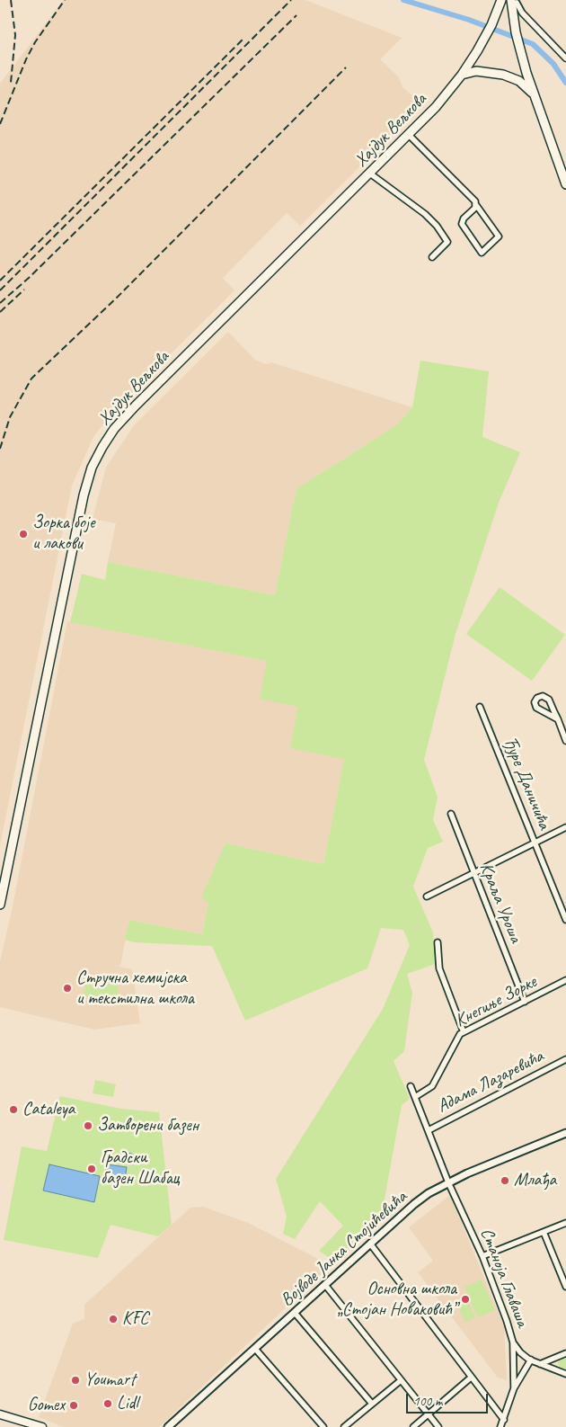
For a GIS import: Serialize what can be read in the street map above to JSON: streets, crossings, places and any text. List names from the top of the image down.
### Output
{
  "streets": {
    "main road": ["Хајдук Вељкова"],
    "street": [
      "Ђуре Даничића",
      "Краља Уроша",
      "Кнегиње Зорке",
      "Адама Лазаревића",
      "Војводе Јанка Стојићевића",
      "Станоја Главаша"
    ]
  },
  "crossings": [
    ["Краља Уроша", "Кнегиње Зорке"],
    ["Кнегиње Зорке", "Станоја Главаша"],
    ["Адама Лазаревића", "Станоја Главаша"],
    ["Војводе Јанка Стојићевића", "Станоја Главаша"]
  ],
  "places": [
    "Зорка боје и лакови",
    "Стручна хемијска и текстилна школа",
    "Cataleya",
    "Затворени базен",
    "Градски базен Шабац",
    "Млађа",
    "Основна школа „Стојан Новаковић”",
    "KFC",
    "Youmart",
    "Lidl",
    "Gomex"
  ],
  "scale_bar": "100 m"
}
